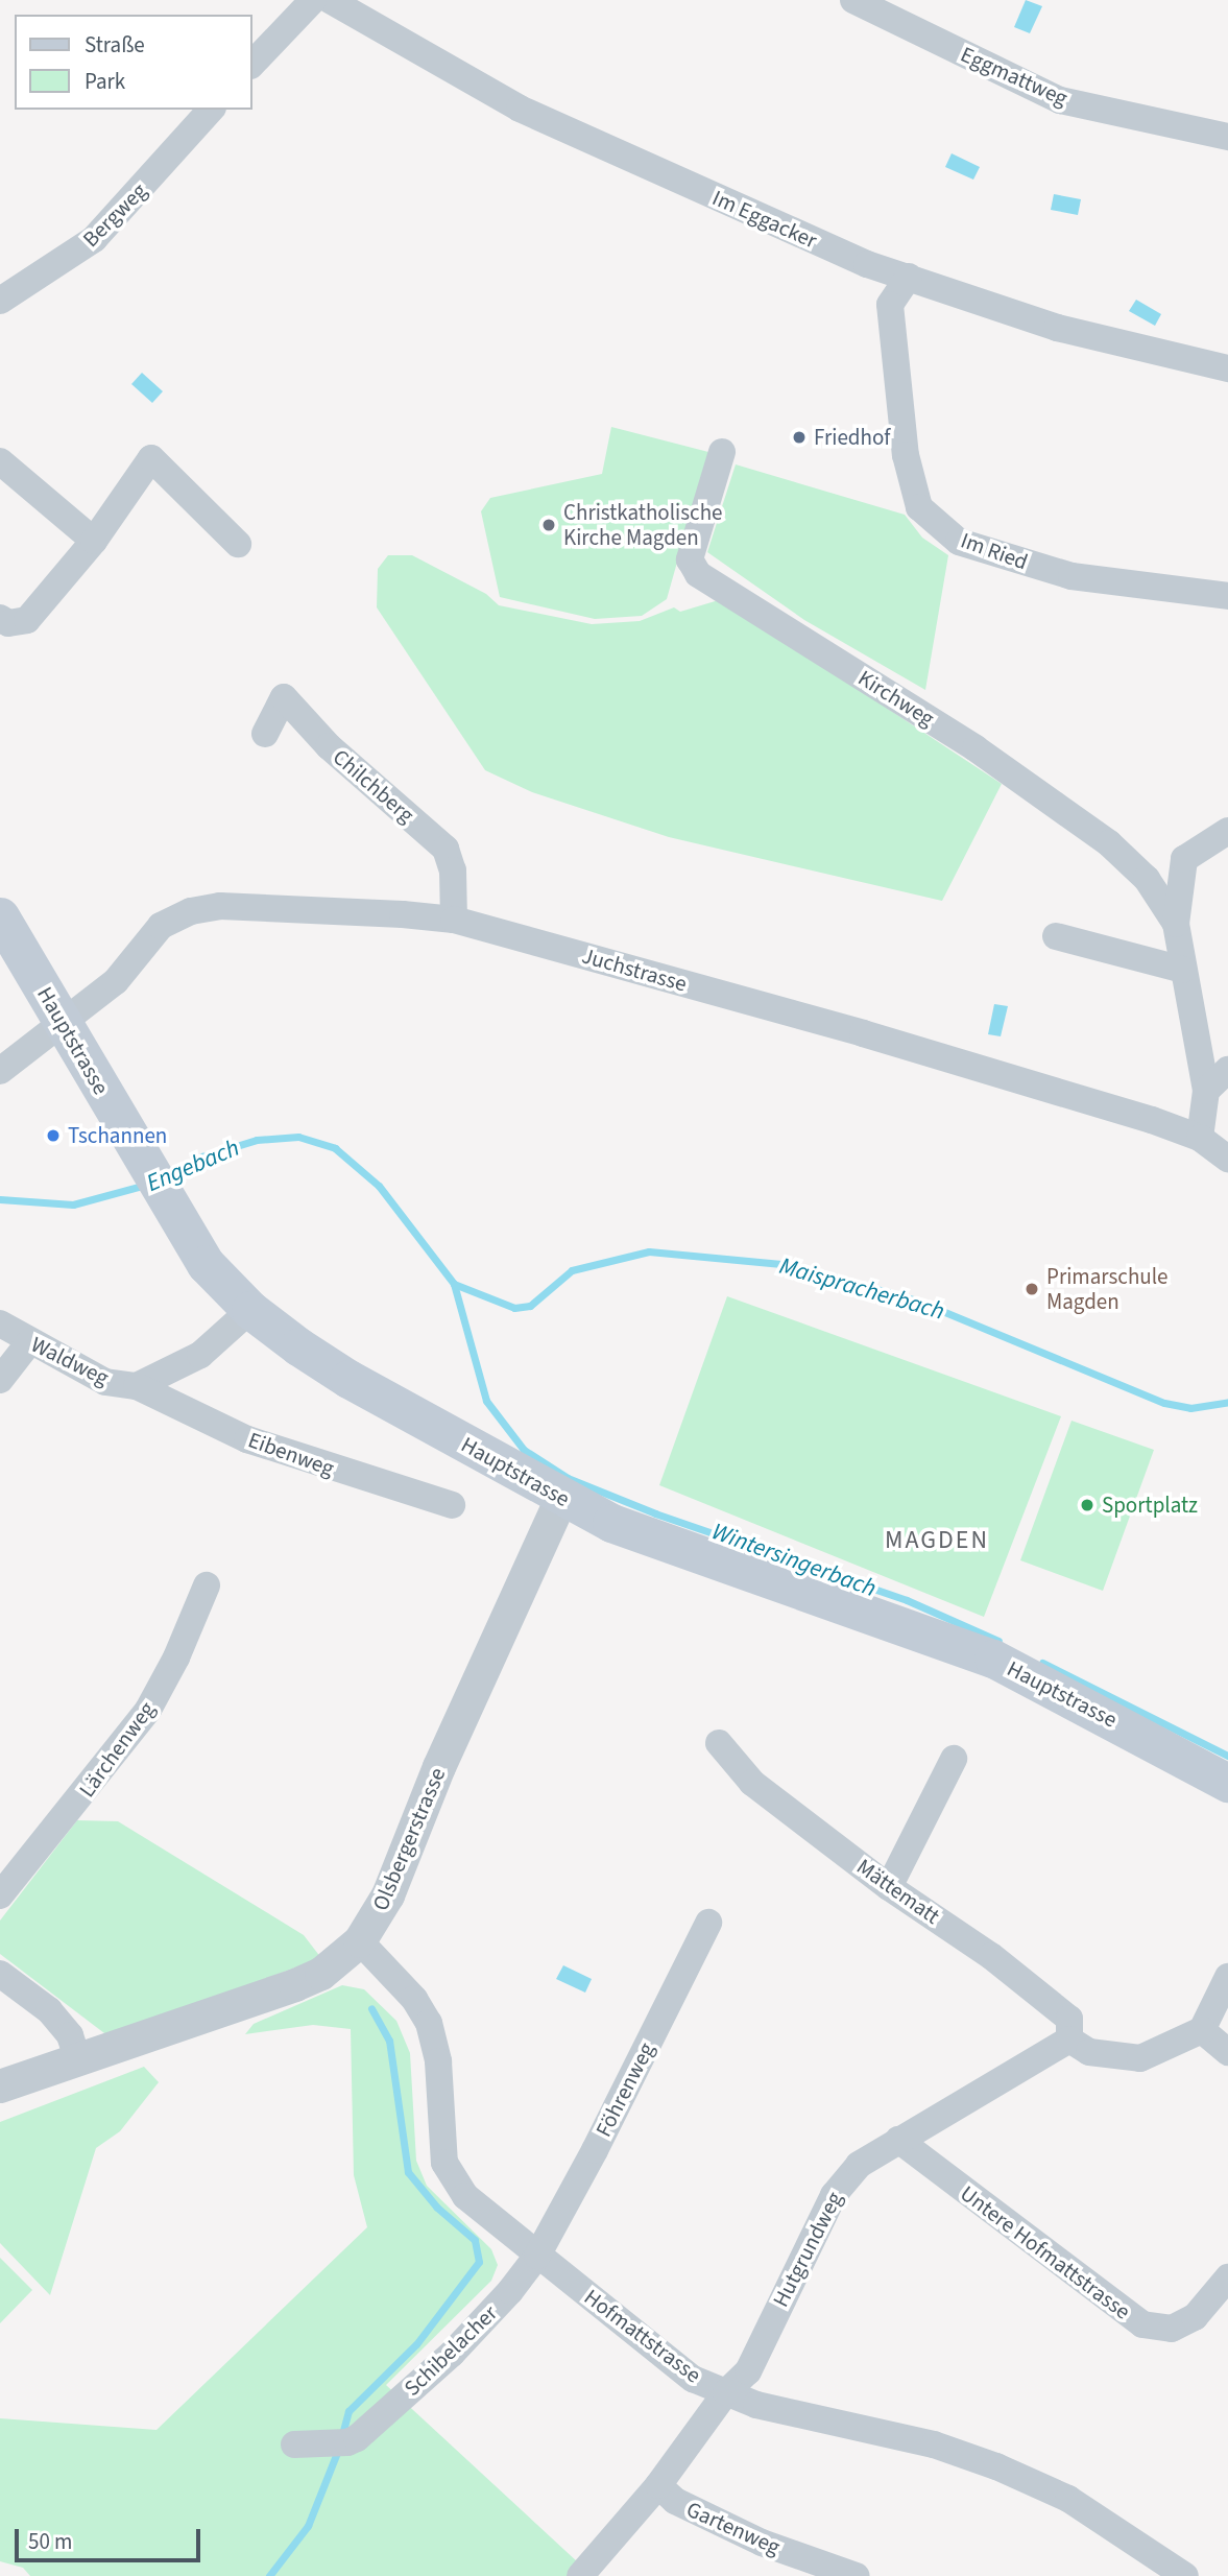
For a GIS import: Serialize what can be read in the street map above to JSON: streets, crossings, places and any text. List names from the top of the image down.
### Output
{
  "streets": {
    "main road": ["Hauptstrasse"],
    "street": [
      "Eggmattweg",
      "Bergweg",
      "Im Eggacker",
      "Im Ried",
      "Kirchweg",
      "Chilchberg",
      "Juchstrasse",
      "Waldweg",
      "Eibenweg",
      "Lärchenweg",
      "Olsbergerstrasse",
      "Mättematt",
      "Föhrenweg",
      "Hutgrundweg",
      "Untere Hofmattstrasse",
      "Hofmattstrasse",
      "Schibelacher",
      "Gartenweg"
    ]
  },
  "crossings": [
    ["Im Eggacker", "Im Ried"],
    ["Kirchweg", "Juchstrasse"],
    ["Chilchberg", "Juchstrasse"],
    ["Juchstrasse", "Hauptstrasse"],
    ["Hauptstrasse", "Waldweg"],
    ["Hauptstrasse", "Olsbergerstrasse"],
    ["Waldweg", "Eibenweg"],
    ["Olsbergerstrasse", "Hofmattstrasse"],
    ["Mättematt", "Hutgrundweg"],
    ["Föhrenweg", "Hofmattstrasse"],
    ["Föhrenweg", "Schibelacher"],
    ["Hutgrundweg", "Untere Hofmattstrasse"],
    ["Hutgrundweg", "Hofmattstrasse"],
    ["Hutgrundweg", "Gartenweg"],
    ["Hofmattstrasse", "Schibelacher"]
  ],
  "districts": ["MAGDEN"],
  "water": ["Engebach", "Maispracherbach", "Wintersingerbach"],
  "places": [
    "Friedhof",
    "Christkatholische Kirche Magden",
    "Tschannen",
    "Primarschule Magden",
    "Sportplatz"
  ],
  "legend": ["Straße", "Park"],
  "scale_bar": "50 m"
}
